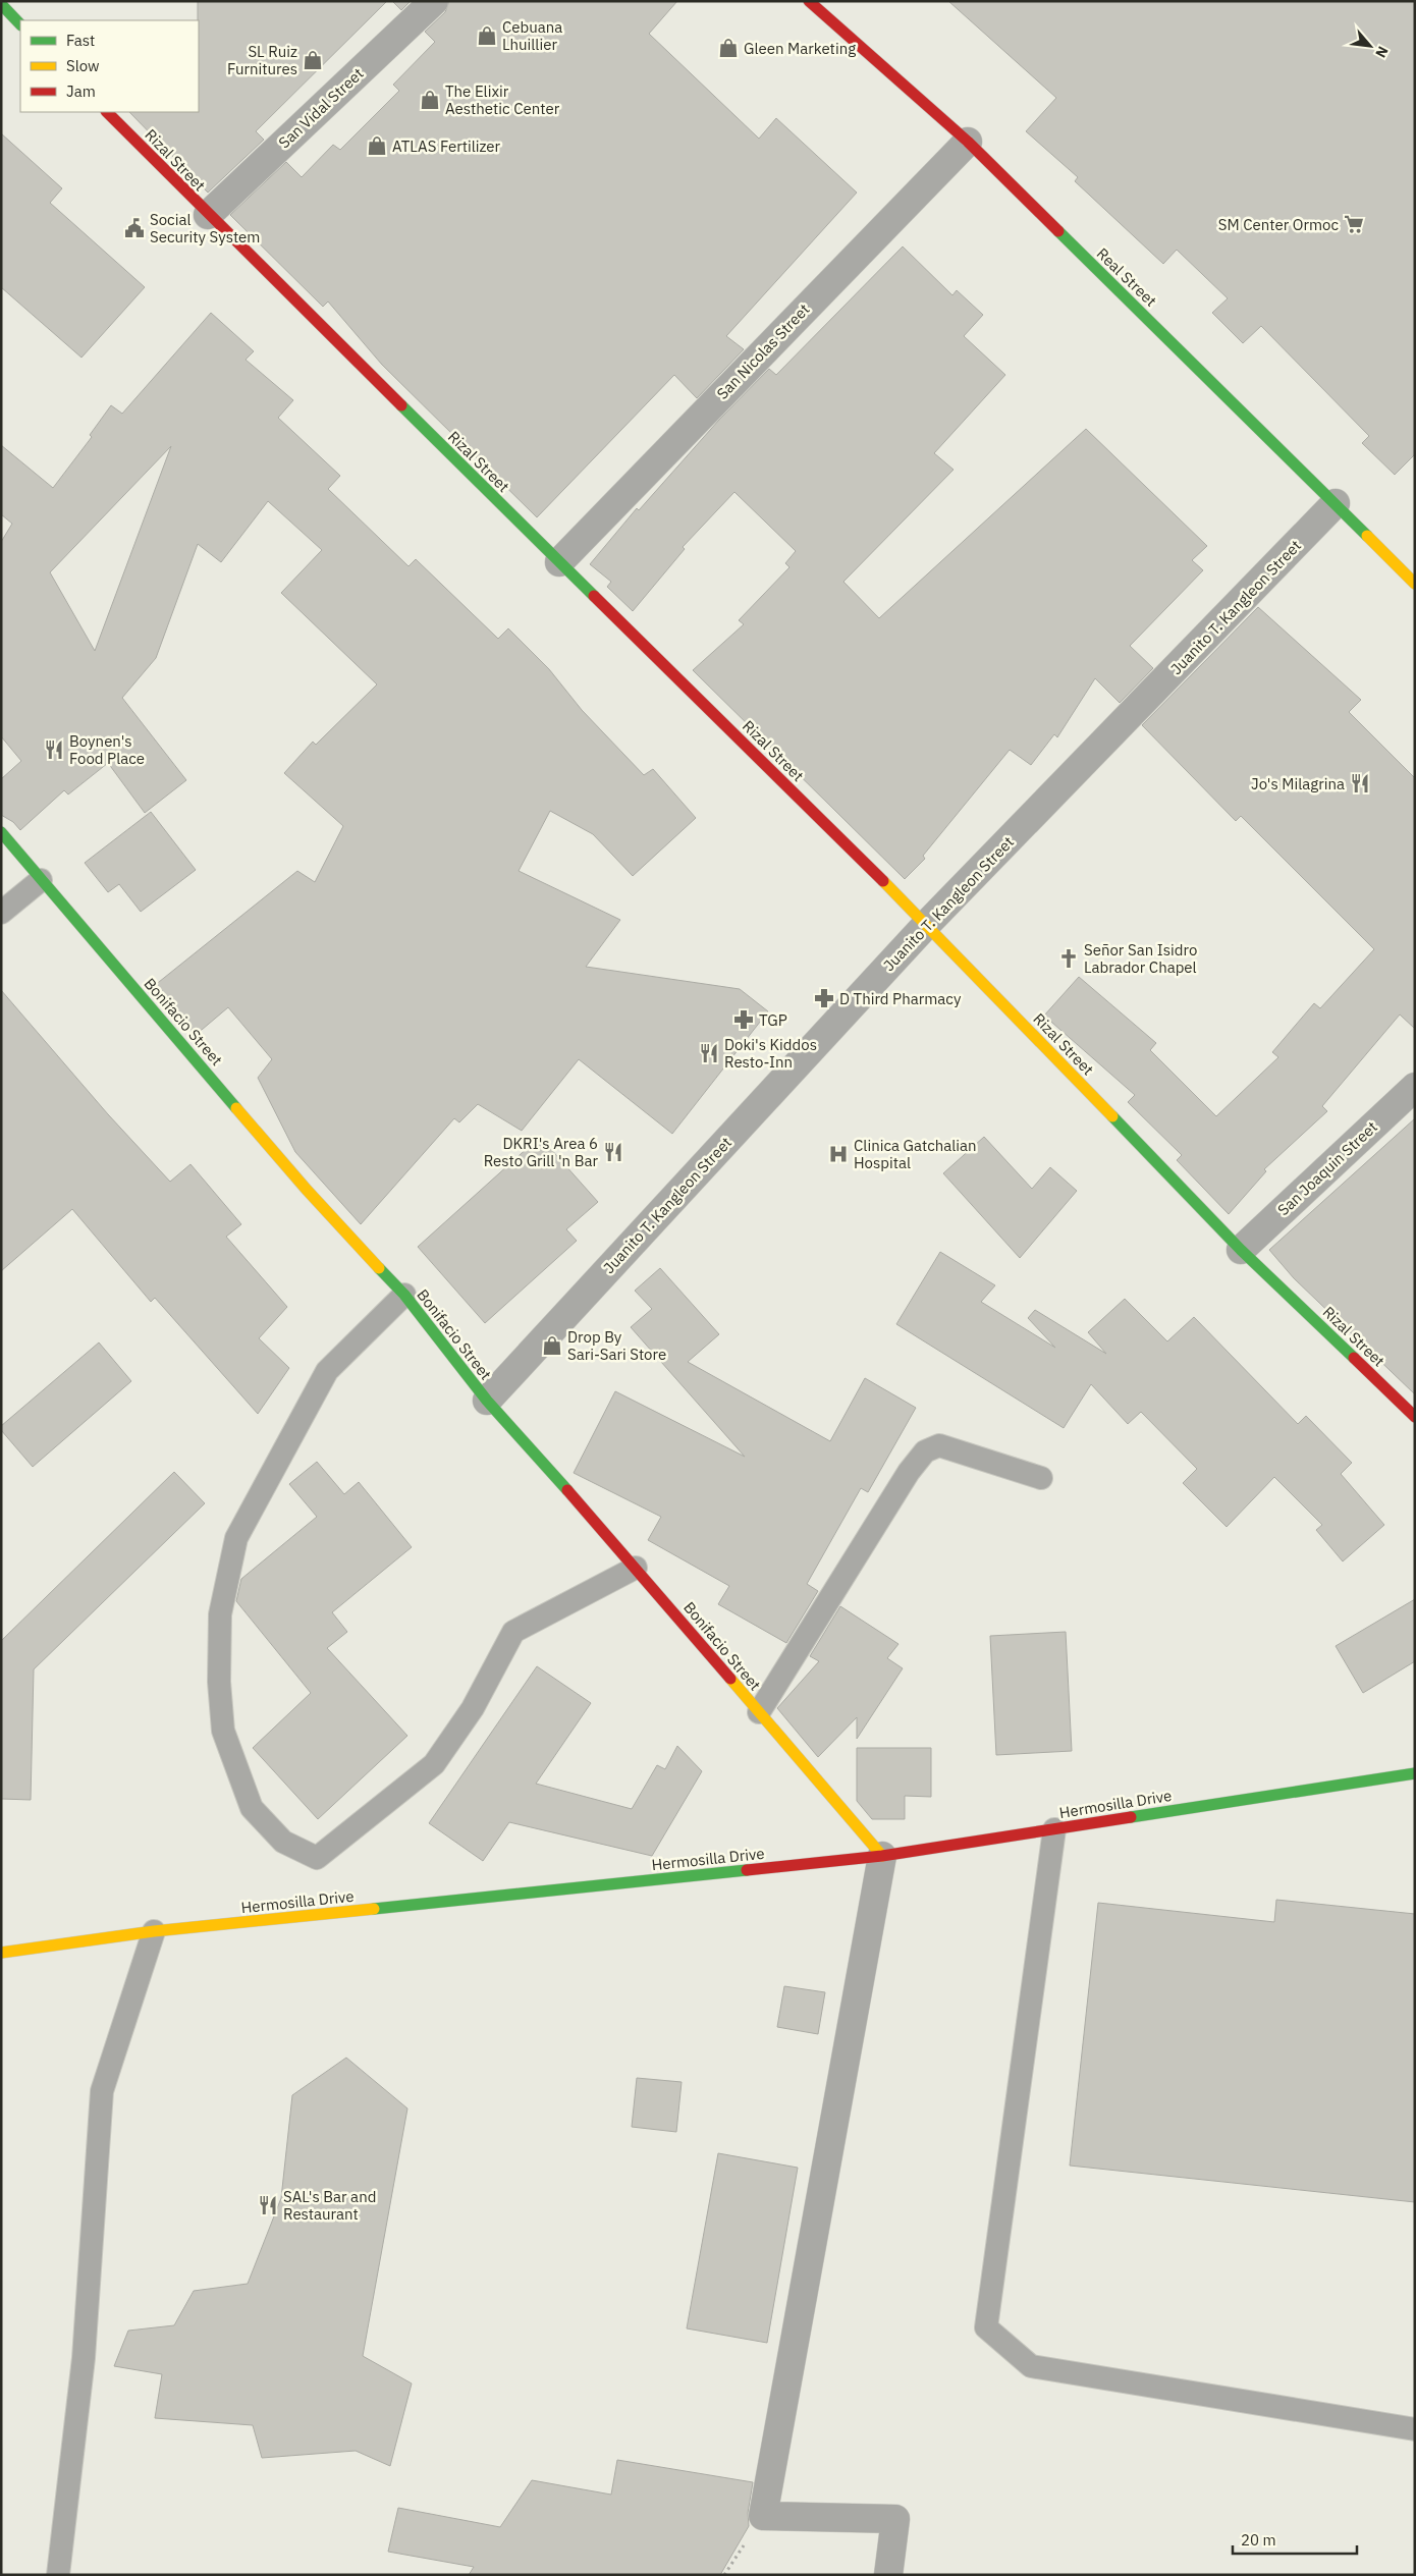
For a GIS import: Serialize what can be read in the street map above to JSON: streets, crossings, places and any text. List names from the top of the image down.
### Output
{
  "streets": {
    "main road": [
      "Rizal Street",
      "Real Street",
      "Bonifacio Street",
      "Hermosilla Drive"
    ],
    "street": [
      "San Vidal Street",
      "San Nicolas Street",
      "Juanito T. Kangleon Street",
      "San Joaquin Street"
    ]
  },
  "crossings": [
    ["San Vidal Street", "Rizal Street"],
    ["Rizal Street", "San Nicolas Street"],
    ["Rizal Street", "Juanito T. Kangleon Street"],
    ["Rizal Street", "San Joaquin Street"],
    ["Real Street", "San Nicolas Street"],
    ["Real Street", "Juanito T. Kangleon Street"],
    ["Juanito T. Kangleon Street", "Bonifacio Street"],
    ["Bonifacio Street", "Hermosilla Drive"]
  ],
  "places": {
    "shop": [
      "Cebuana Lhuillier",
      "Gleen Marketing",
      "SL Ruiz Furnitures",
      "The Elixir Aesthetic Center",
      "ATLAS Fertilizer",
      "Drop By Sari-Sari Store"
    ],
    "supermarket": ["SM Center Ormoc"],
    "public building": ["Social Security System"],
    "restaurant": [
      "Boynen's Food Place",
      "Jo's Milagrina",
      "Doki's Kiddos Resto-Inn",
      "DKRI's Area 6 Resto Grill 'n Bar",
      "SAL's Bar and Restaurant"
    ],
    "church": ["Señor San Isidro Labrador Chapel"],
    "pharmacy": ["D Third Pharmacy", "TGP"],
    "hospital": ["Clinica Gatchalian Hospital"]
  },
  "legend": ["Fast", "Slow", "Jam"],
  "scale_bar": "20 m",
  "north": "bottom right"
}
